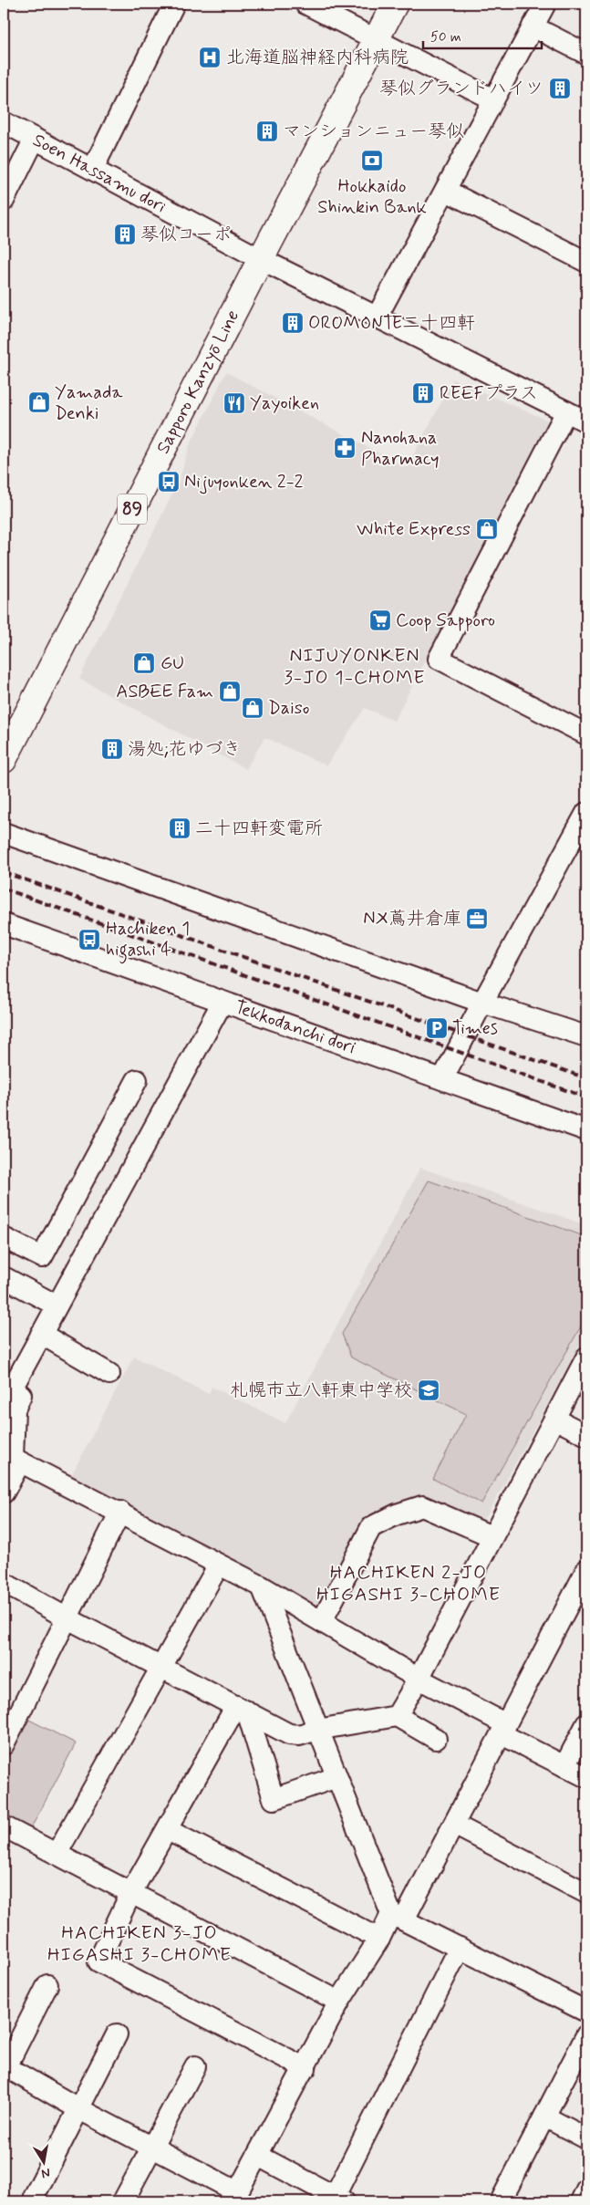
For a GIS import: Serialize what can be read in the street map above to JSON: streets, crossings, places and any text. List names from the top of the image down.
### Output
{
  "streets": {
    "main road": ["Sapporo Kanzyō Line", "89"],
    "street": ["Soen Hassamu dori", "Tekkodanchi dori"]
  },
  "crossings": [
    ["Soen Hassamu dori", "Sapporo Kanzyō Line"]
  ],
  "districts": ["NIJUYONKEN 3-JO 1-CHOME", "HACHIKEN 2-JO HIGASHI 3-CHOME", "HACHIKEN 3-JO HIGASHI 3-CHOME"],
  "places": {
    "hospital": ["北海道脳神経内科病院"],
    "building": [
      "琴似グランドハイツ",
      "マンションニュー琴似",
      "琴似コーポ",
      "OROMONTE二十四軒",
      "REEFプラス",
      "湯処;花ゆづき",
      "二十四軒変電所"
    ],
    "bank": ["Hokkaido Shinkin Bank"],
    "shop": [
      "Yamada Denki",
      "White Express",
      "GU",
      "ASBEE Fam",
      "Daiso"
    ],
    "restaurant": ["Yayoiken"],
    "pharmacy": ["Nanohana Pharmacy"],
    "bus stop": ["Nijuyonken 2-2", "Hachiken 1 higashi 4"],
    "supermarket": ["Coop Sapporo"],
    "office": ["NX蔦井倉庫"],
    "parking": ["Times"],
    "school or university": ["札幌市立八軒東中学校"]
  },
  "scale_bar": "50 m",
  "north": "bottom"
}
